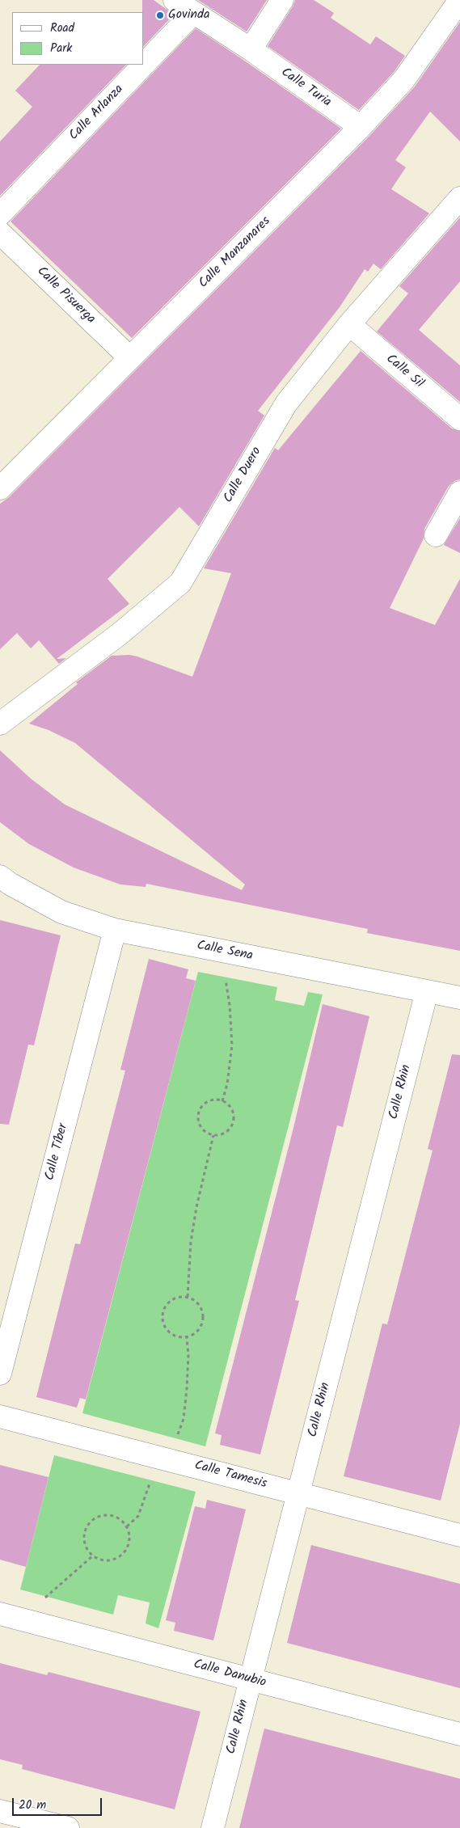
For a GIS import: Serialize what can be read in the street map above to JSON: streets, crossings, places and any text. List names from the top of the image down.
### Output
{
  "streets": {
    "street": [
      "Calle Turia",
      "Calle Arlanza",
      "Calle Manzanares",
      "Calle Pisuerga",
      "Calle Sil",
      "Calle Duero",
      "Calle Sena",
      "Calle Rhin",
      "Calle Tíber",
      "Calle Tamesis",
      "Calle Danubio"
    ]
  },
  "crossings": [
    ["Calle Turia", "Calle Arlanza"],
    ["Calle Turia", "Calle Manzanares"],
    ["Calle Manzanares", "Calle Pisuerga"],
    ["Calle Sil", "Calle Duero"],
    ["Calle Sena", "Calle Rhin"],
    ["Calle Sena", "Calle Tíber"],
    ["Calle Rhin", "Calle Tamesis"],
    ["Calle Rhin", "Calle Danubio"]
  ],
  "places": ["Govinda"],
  "legend": ["Road", "Park"],
  "scale_bar": "20 m"
}
